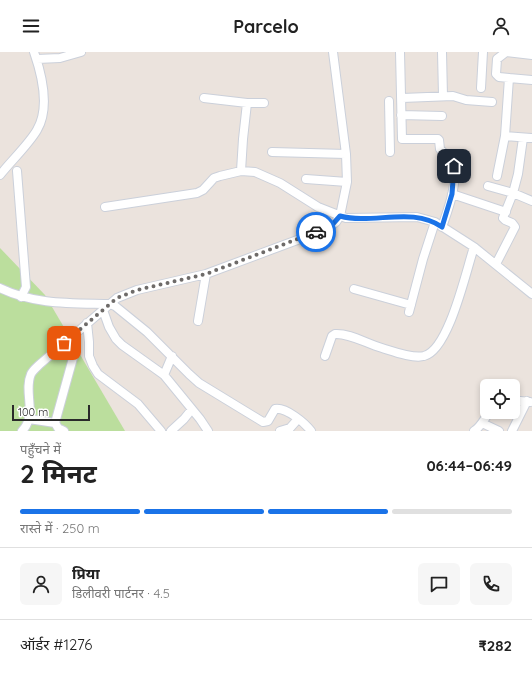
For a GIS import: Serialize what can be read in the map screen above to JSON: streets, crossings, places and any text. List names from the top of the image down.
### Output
{
  "scale_bar": "100 m",
  "page": {
    "header": "Parcelo",
    "scale": "100 m",
    "heading": ["2 मिनट", "पहुँचने में", "06:44–06:49"],
    "panel": [
      "प्रिया",
      "डिलीवरी पार्टनर · 4.5",
      "ऑर्डर #1276",
      "₹282"
    ],
    "bar": "रास्ते में · 250 m"
  }
}
